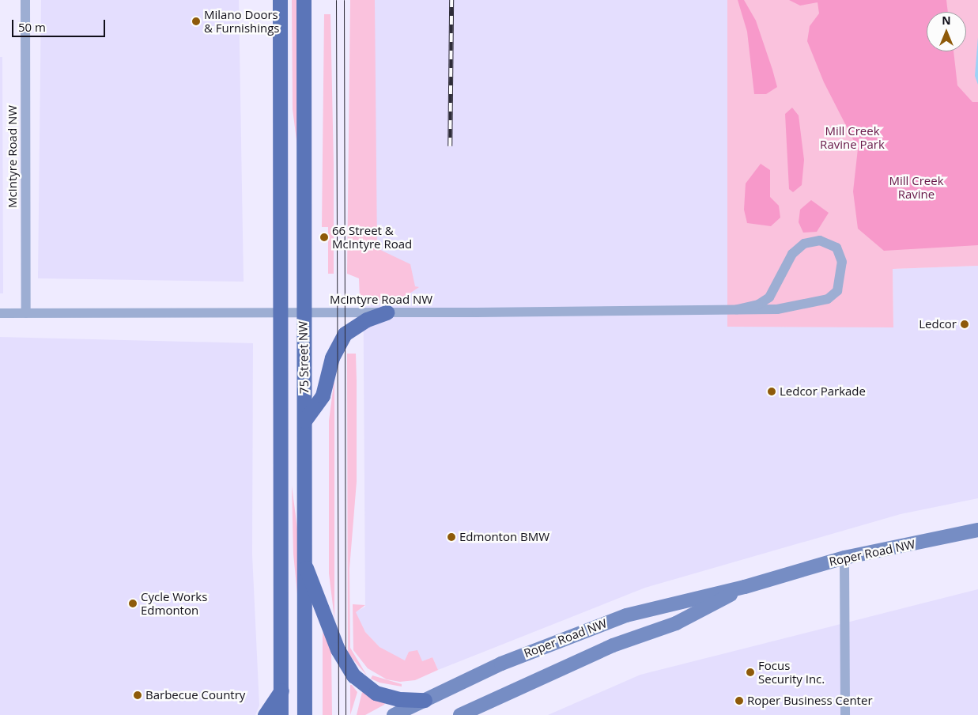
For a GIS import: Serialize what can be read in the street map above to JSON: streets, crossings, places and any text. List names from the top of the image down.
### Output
{
  "streets": {
    "main road": ["75 Street NW", "Roper Road NW"],
    "street": ["McIntyre Road NW"]
  },
  "crossings": [
    ["McIntyre Road NW", "75 Street NW"]
  ],
  "parks": ["Mill Creek Ravine Park", "Mill Creek Ravine"],
  "places": [
    "Milano Doors & Furnishings",
    "66 Street & McIntyre Road",
    "Ledcor",
    "Ledcor Parkade",
    "Edmonton BMW",
    "Cycle Works Edmonton",
    "Focus Security Inc.",
    "Barbecue Country",
    "Roper Business Center"
  ],
  "scale_bar": "50 m",
  "north": "top"
}
